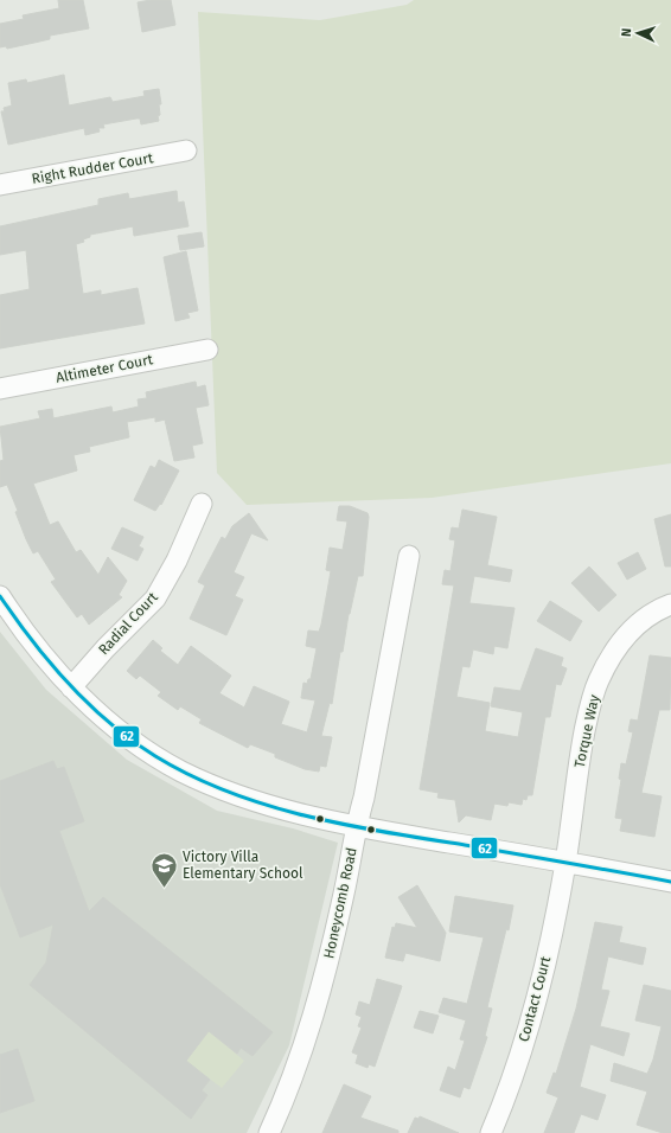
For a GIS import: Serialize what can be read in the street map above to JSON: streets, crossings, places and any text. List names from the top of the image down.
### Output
{
  "streets": {
    "street": [
      "Right Rudder Court",
      "Altimeter Court",
      "Radial Court",
      "Torque Way",
      "Honeycomb Road",
      "Contact Court"
    ]
  },
  "crossings": [
    ["Torque Way", "Contact Court"]
  ],
  "places": {
    "school or university": ["Victory Villa Elementary School"]
  },
  "lines": ["transit line 62"],
  "north": "left"
}
